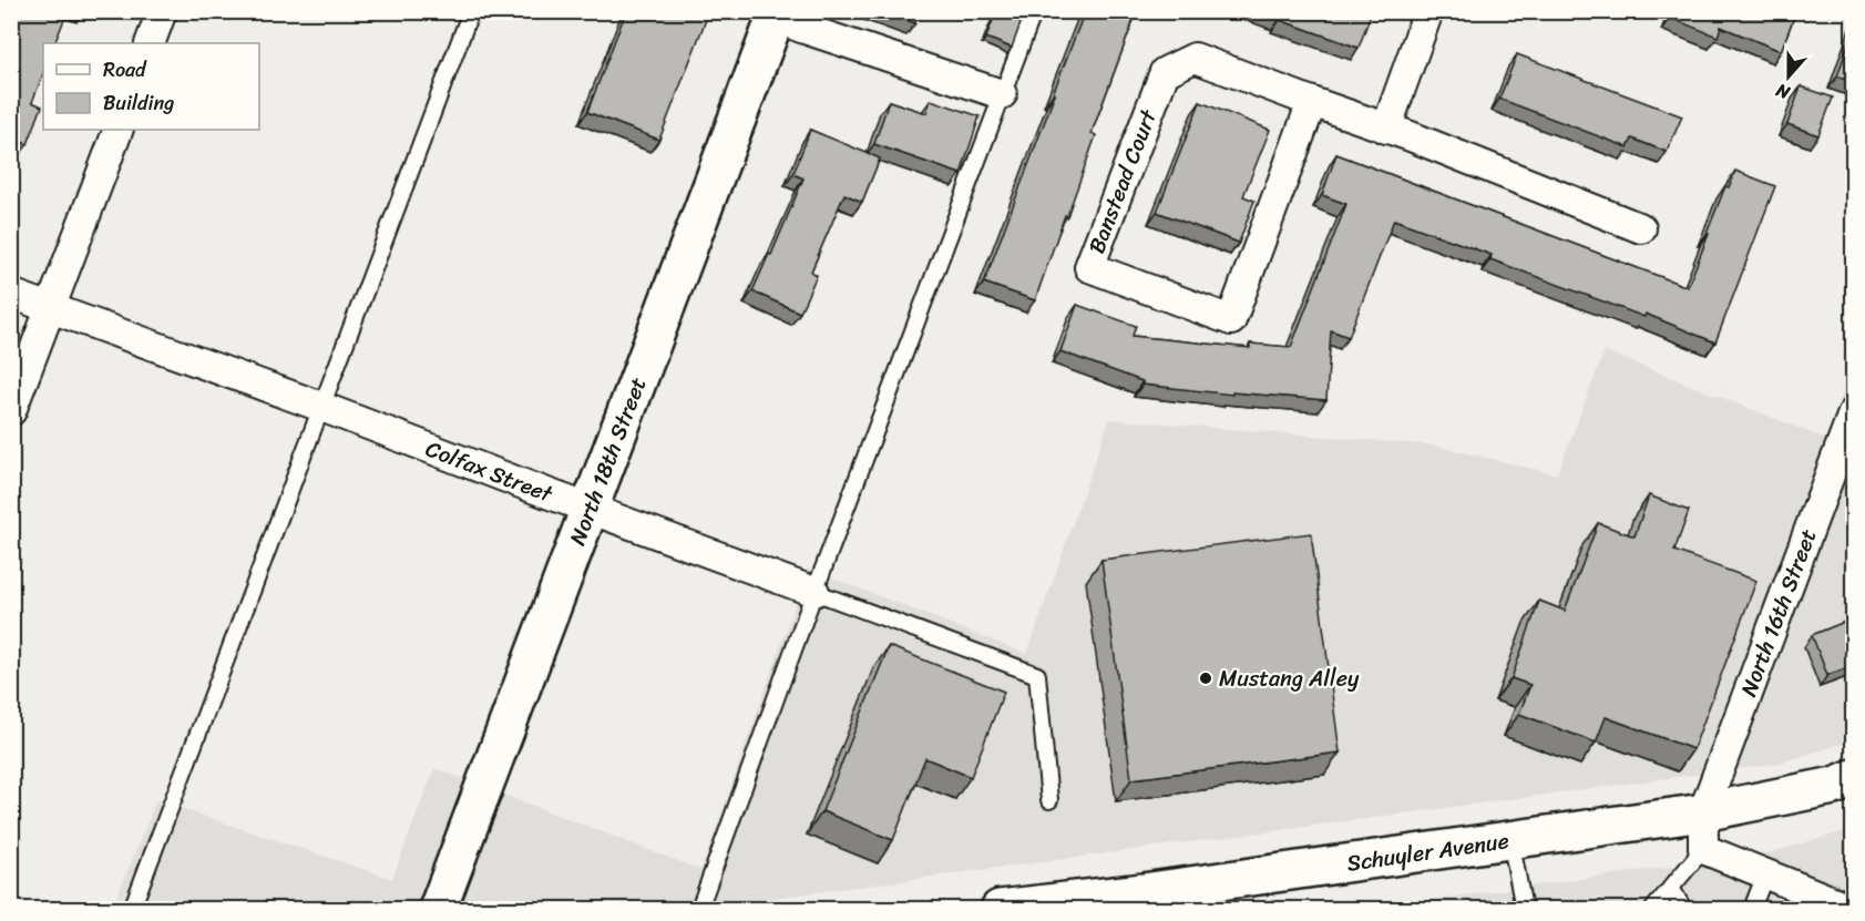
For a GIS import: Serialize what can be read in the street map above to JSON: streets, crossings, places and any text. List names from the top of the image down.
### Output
{
  "streets": {
    "street": [
      "Banstead Court",
      "North 18th Street",
      "Colfax Street",
      "North 16th Street",
      "Schuyler Avenue"
    ]
  },
  "crossings": [
    ["North 18th Street", "Colfax Street"],
    ["North 16th Street", "Schuyler Avenue"]
  ],
  "places": ["Mustang Alley"],
  "legend": ["Road", "Building"],
  "north": "bottom"
}
